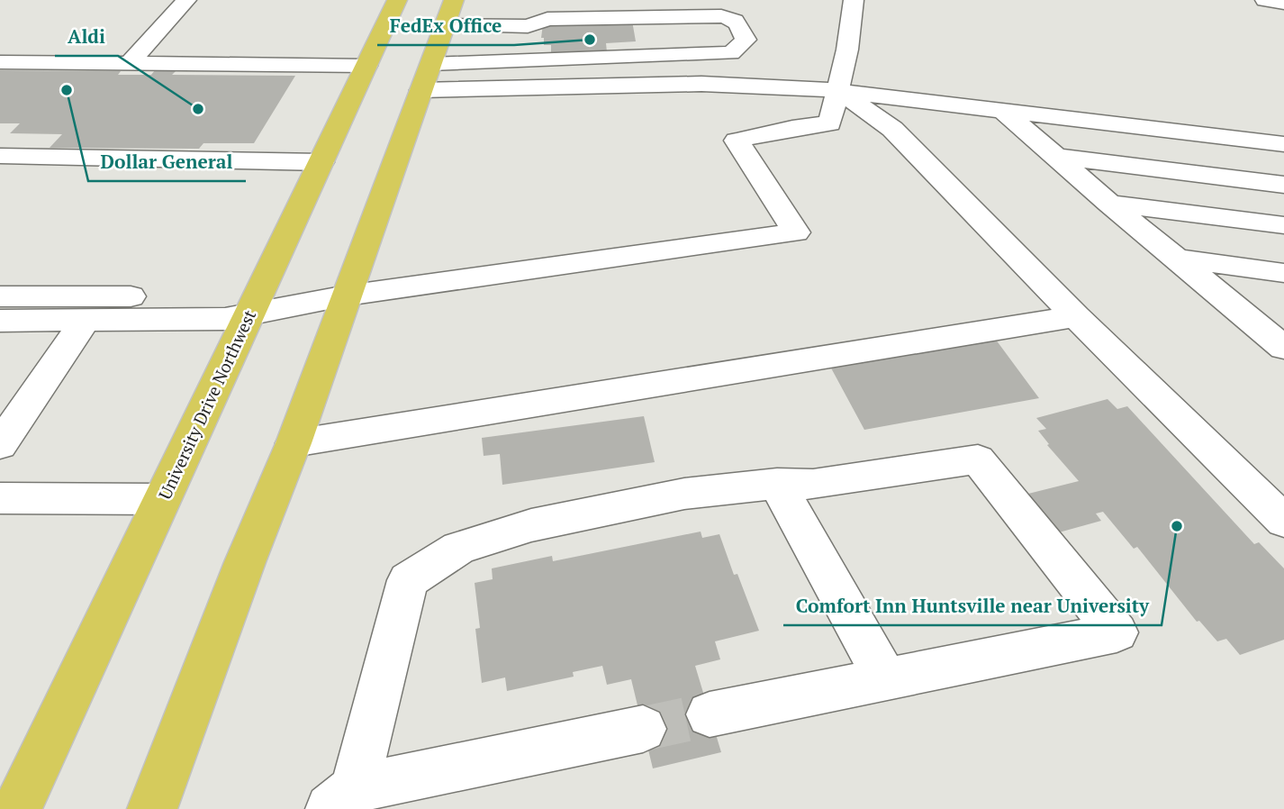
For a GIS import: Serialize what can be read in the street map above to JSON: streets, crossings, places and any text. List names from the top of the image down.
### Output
{
  "streets": {
    "highway": ["University Drive Northwest"]
  },
  "places": [
    "FedEx Office",
    "Dollar General",
    "Aldi",
    "Comfort Inn Huntsville near University"
  ]
}
